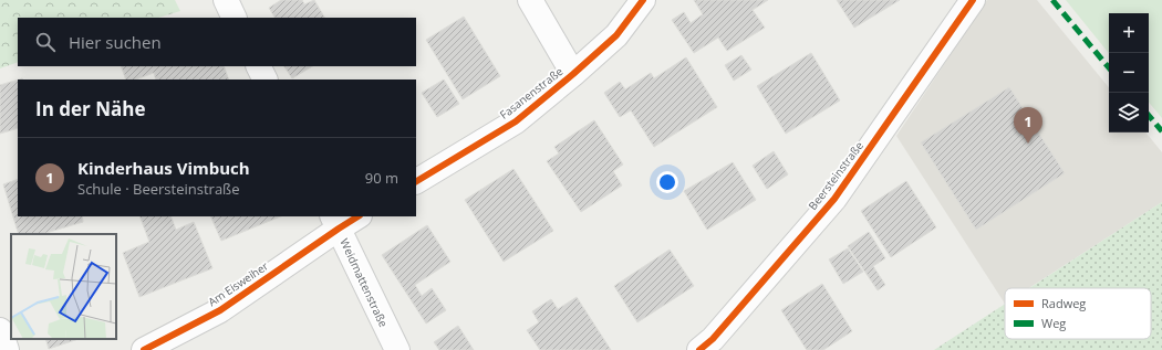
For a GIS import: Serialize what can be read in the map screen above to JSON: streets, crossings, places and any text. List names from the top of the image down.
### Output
{
  "streets": {
    "street": [
      "Fasanenstraße",
      "Beersteinstraße",
      "Weidmattenstraße",
      "Am Eisweiher"
    ]
  },
  "crossings": [
    ["Weidmattenstraße", "Am Eisweiher"]
  ],
  "legend": ["Radweg", "Weg"],
  "page": {
    "map_buttons": ["+", "−"],
    "search": "Hier suchen",
    "heading": "In der Nähe",
    "pins": "1",
    "list": [
      {
        "mark": "1",
        "name": "Kinderhaus Vimbuch",
        "note": "Schule · Beersteinstraße",
        "value": "90 m"
      }
    ]
  }
}
